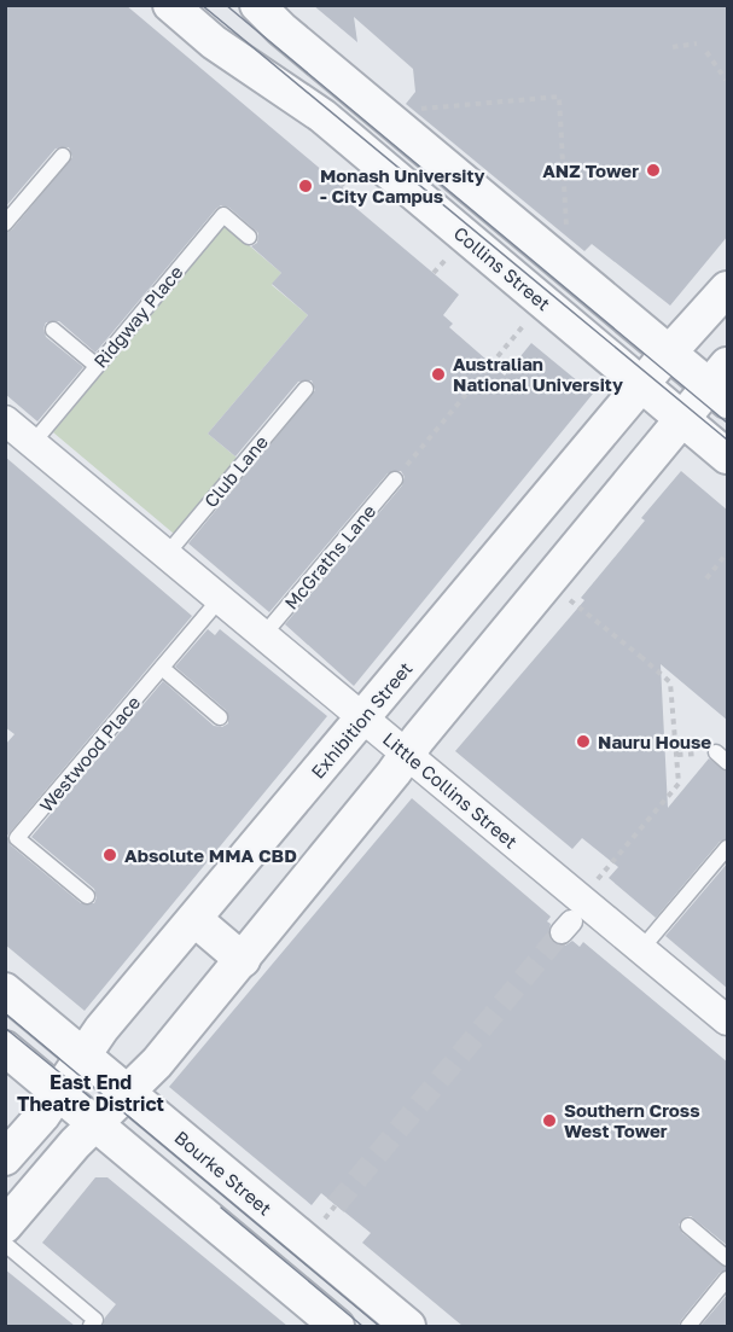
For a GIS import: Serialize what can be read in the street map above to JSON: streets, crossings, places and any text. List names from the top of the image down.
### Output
{
  "streets": {
    "street": [
      "Collins Street",
      "Exhibition Street",
      "Little Collins Street",
      "Bourke Street"
    ],
    "lane": [
      "Ridgway Place",
      "Club Lane",
      "McGraths Lane",
      "Westwood Place"
    ]
  },
  "crossings": [
    ["Collins Street", "Exhibition Street"],
    ["Ridgway Place", "Little Collins Street"],
    ["Club Lane", "Little Collins Street"],
    ["McGraths Lane", "Little Collins Street"],
    ["Exhibition Street", "Little Collins Street"],
    ["Exhibition Street", "Bourke Street"],
    ["Westwood Place", "Little Collins Street"]
  ],
  "districts": ["East End Theatre District"],
  "places": [
    "ANZ Tower",
    "Monash University - City Campus",
    "Australian National University",
    "Nauru House",
    "Absolute MMA CBD",
    "Southern Cross West Tower"
  ]
}
